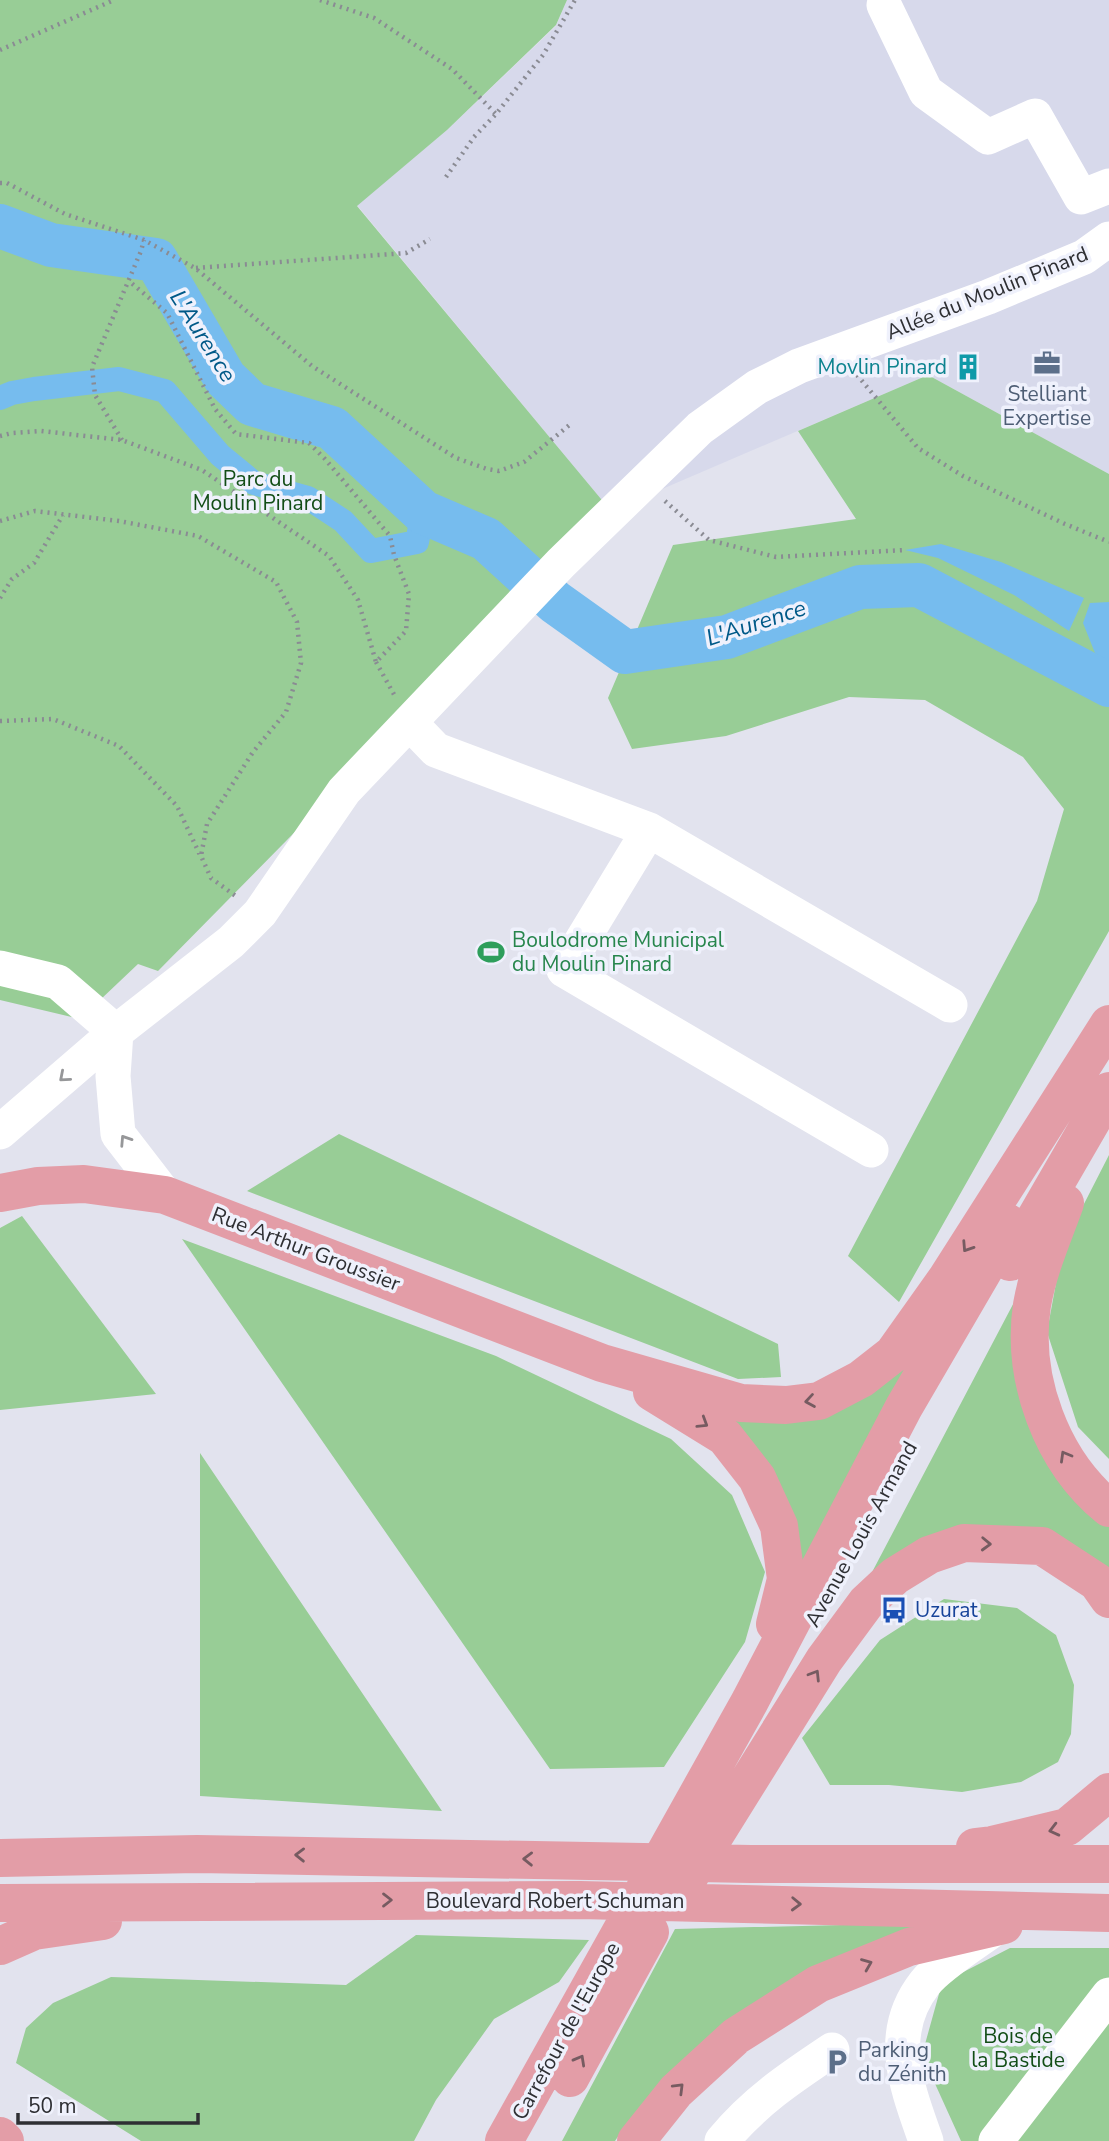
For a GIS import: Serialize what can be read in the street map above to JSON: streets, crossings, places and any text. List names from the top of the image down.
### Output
{
  "streets": {
    "main road": [
      "Rue Arthur Groussier",
      "Avenue Louis Armand",
      "Boulevard Robert Schuman",
      "Carrefour de l'Europe"
    ],
    "street": ["Allée du Moulin Pinard"]
  },
  "crossings": [
    ["Avenue Louis Armand", "Carrefour de l'Europe"]
  ],
  "water": ["L'Aurence"],
  "parks": ["Parc du Moulin Pinard", "Bois de la Bastide"],
  "places": {
    "office": ["Stelliant Expertise"],
    "building": ["Movlin Pinard"],
    "sports": ["Boulodrome Municipal du Moulin Pinard"],
    "bus stop": ["Uzurat"],
    "parking": ["Parking du Zénith"]
  },
  "scale_bar": "50 m"
}
